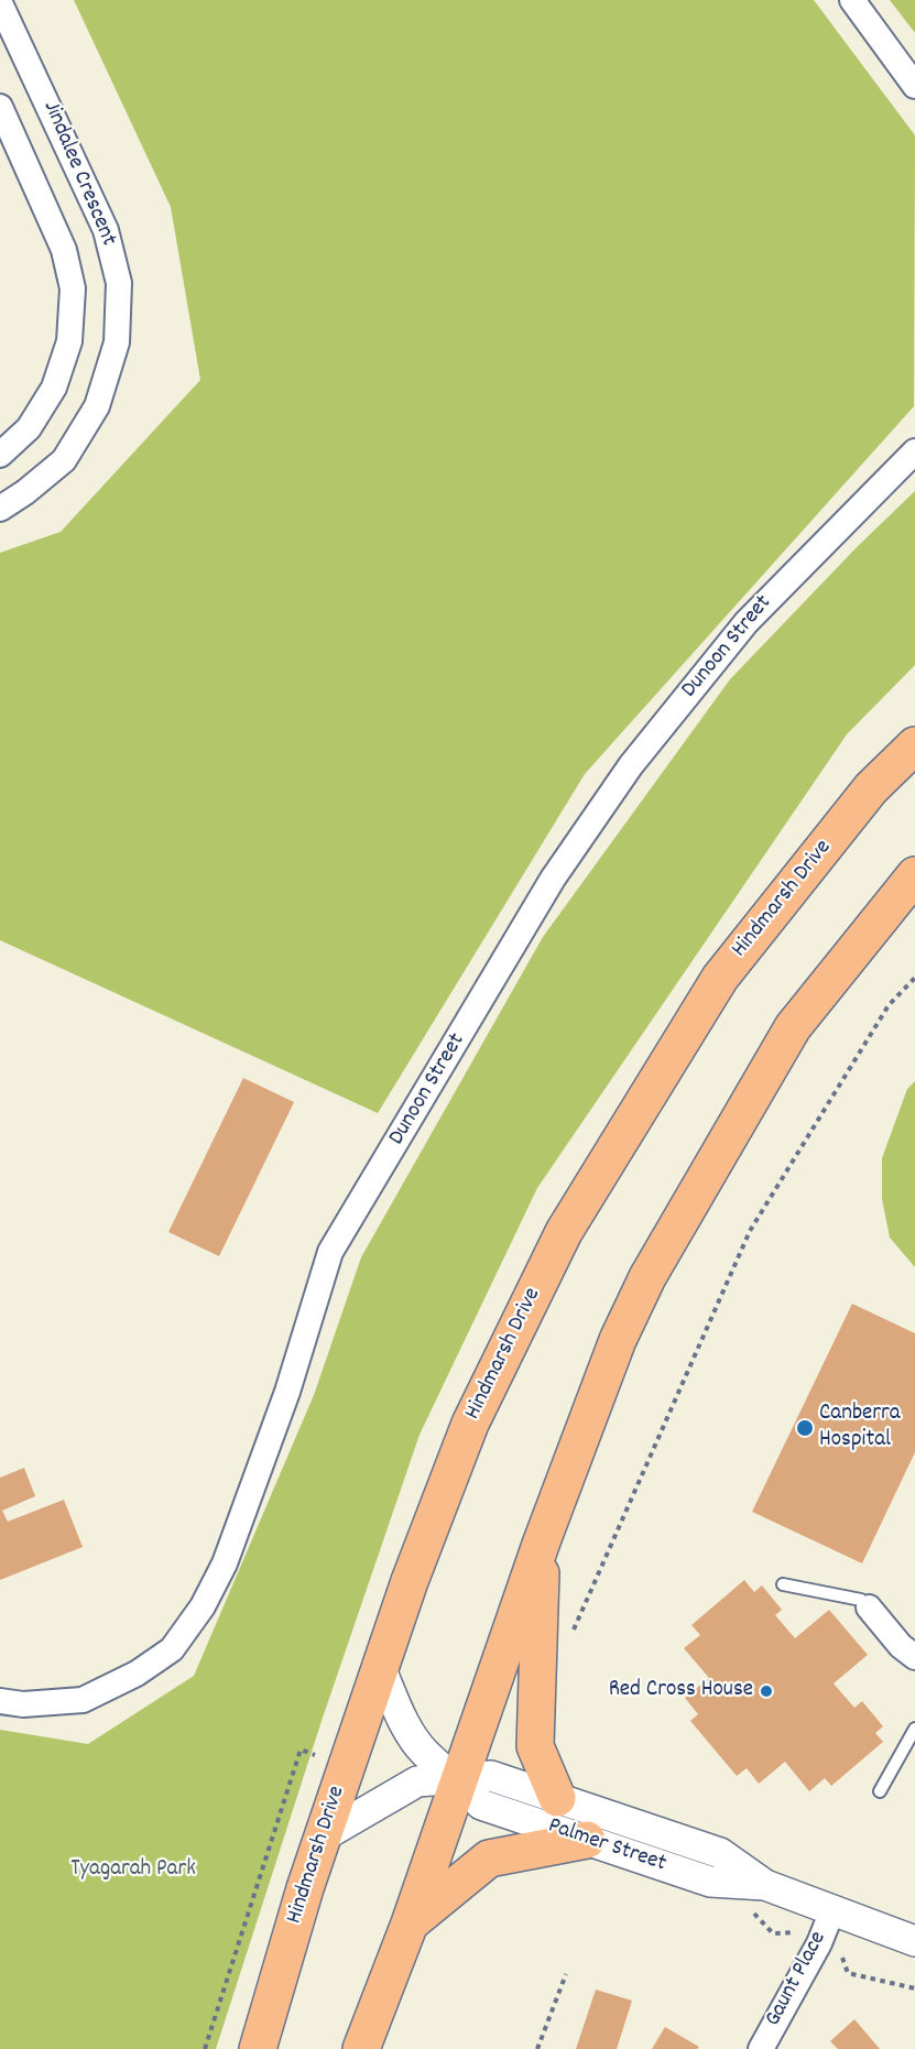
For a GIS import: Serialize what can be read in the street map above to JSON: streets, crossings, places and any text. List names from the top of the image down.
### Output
{
  "streets": {
    "main road": ["Hindmarsh Drive"],
    "street": [
      "Jindalee Crescent",
      "Dunoon Street",
      "Palmer Street",
      "Gaunt Place"
    ]
  },
  "crossings": [
    ["Hindmarsh Drive", "Palmer Street"],
    ["Palmer Street", "Gaunt Place"]
  ],
  "parks": ["Tyagarah Park"],
  "places": ["Canberra Hospital", "Red Cross House"]
}
